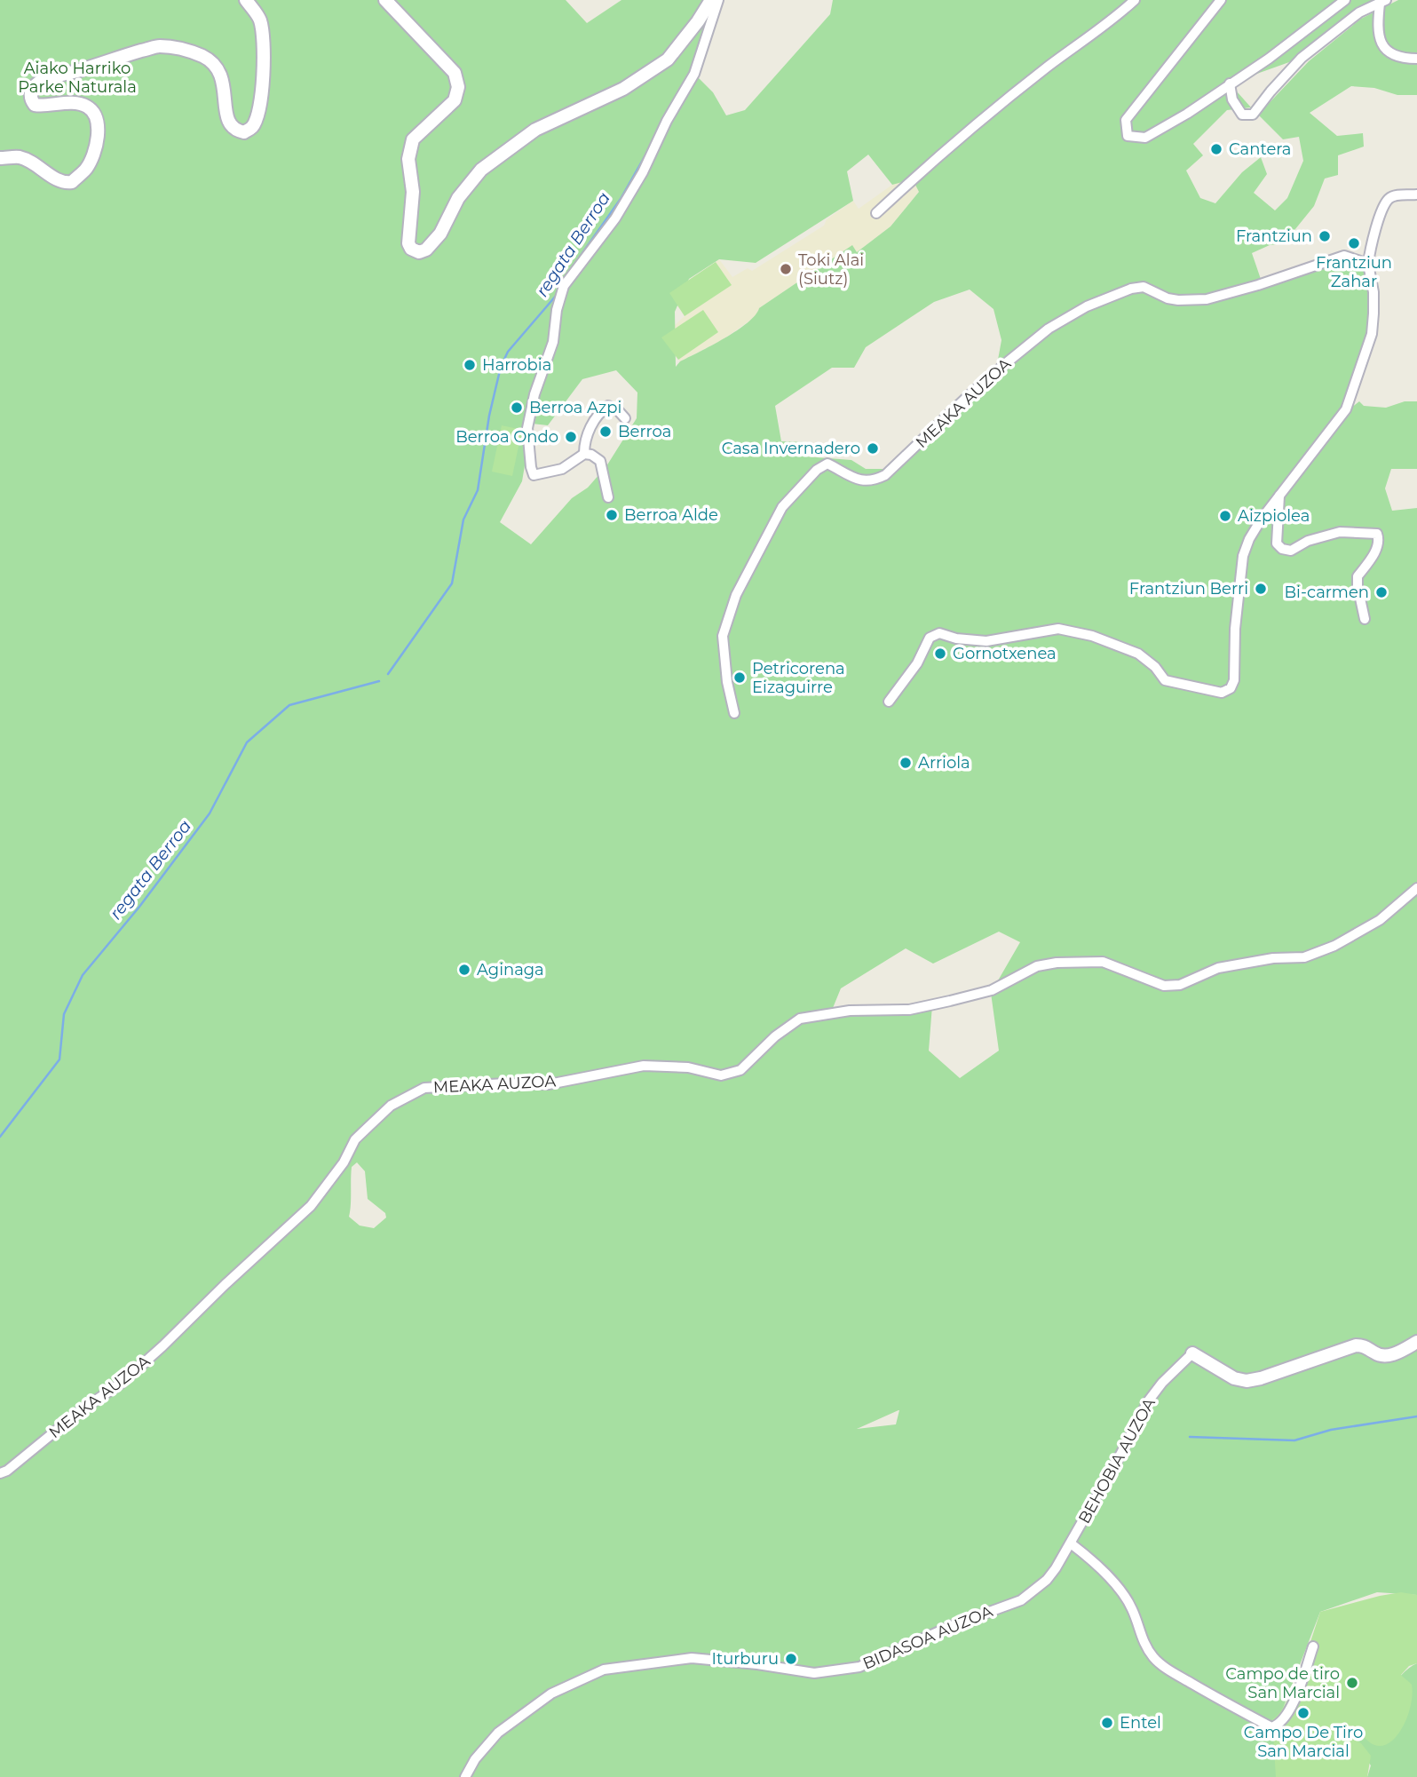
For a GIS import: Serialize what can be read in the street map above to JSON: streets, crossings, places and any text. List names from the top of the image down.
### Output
{
  "streets": {
    "street": ["MEAKA AUZOA", "BEHOBIA AUZOA", "BIDASOA AUZOA"]
  },
  "crossings": [
    ["BEHOBIA AUZOA", "BIDASOA AUZOA"]
  ],
  "water": ["regata Berroa"],
  "parks": ["Aiako Harriko Parke Naturala"],
  "places": [
    "Cantera",
    "Frantziun",
    "Frantziun Zahar",
    "Toki Alai (Siutz)",
    "Harrobia",
    "Berroa Azpi",
    "Berroa",
    "Berroa Ondo",
    "Casa Invernadero",
    "Berroa Alde",
    "Aizpiolea",
    "Frantziun Berri",
    "Bi-carmen",
    "Gornotxenea",
    "Petricorena Eizaguirre",
    "Arriola",
    "Aginaga",
    "Iturburu",
    "Campo de tiro San Marcial",
    "Campo De Tiro San Marcial",
    "Entel"
  ]
}
